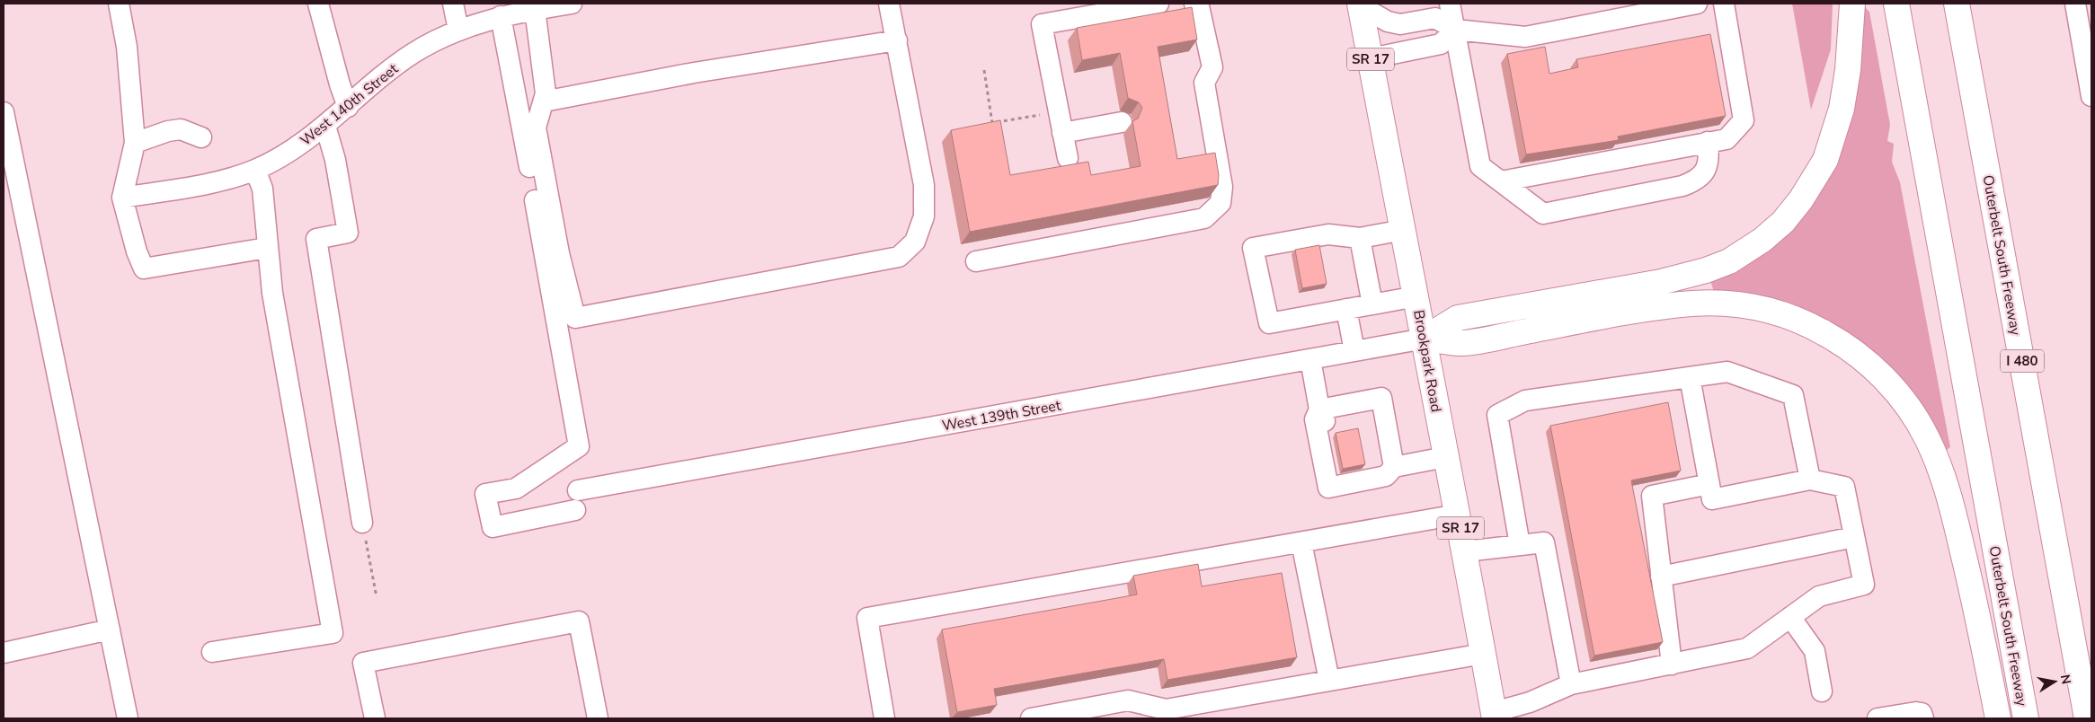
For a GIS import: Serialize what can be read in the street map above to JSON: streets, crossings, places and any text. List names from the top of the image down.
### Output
{
  "streets": {
    "main road": [
      "SR 17",
      "Outerbelt South Freeway",
      "Brookpark Road",
      "I 480"
    ],
    "street": ["West 140th Street", "West 139th Street"]
  },
  "crossings": [
    ["West 140th Street", "West 139th Street"],
    ["Brookpark Road", "West 139th Street"]
  ],
  "north": "right"
}
